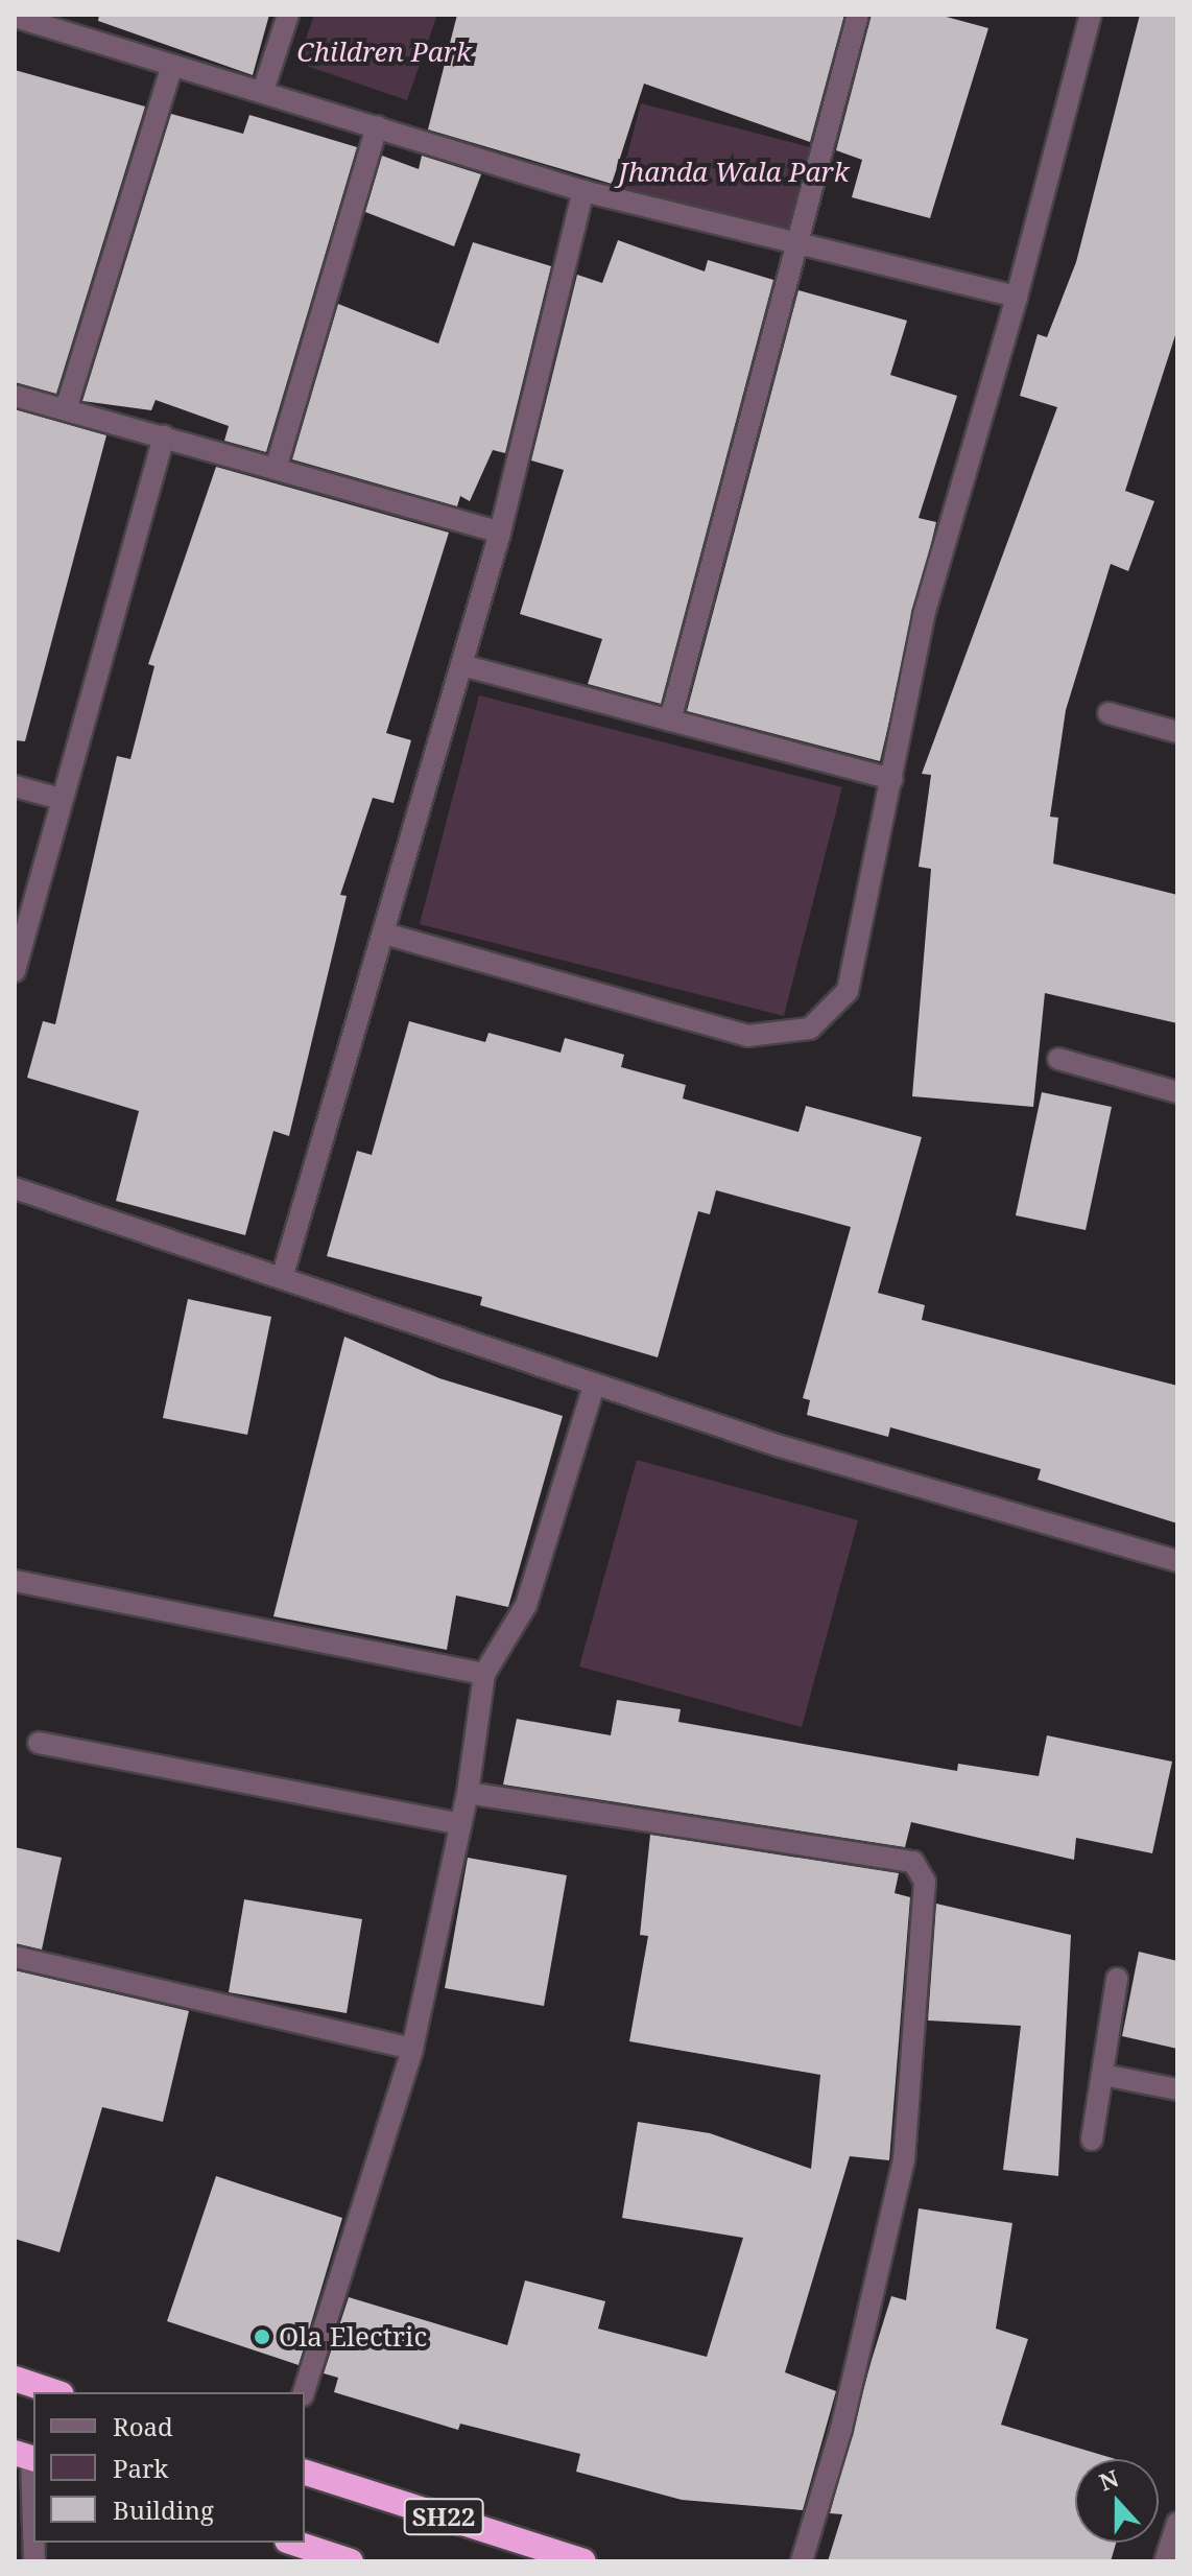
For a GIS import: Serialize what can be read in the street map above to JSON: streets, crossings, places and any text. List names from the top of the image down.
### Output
{
  "streets": {
    "highway": ["SH22"]
  },
  "parks": ["Children Park", "Jhanda Wala Park"],
  "places": ["Ola Electric"],
  "legend": ["Road", "Park", "Building"],
  "north": "top"
}
